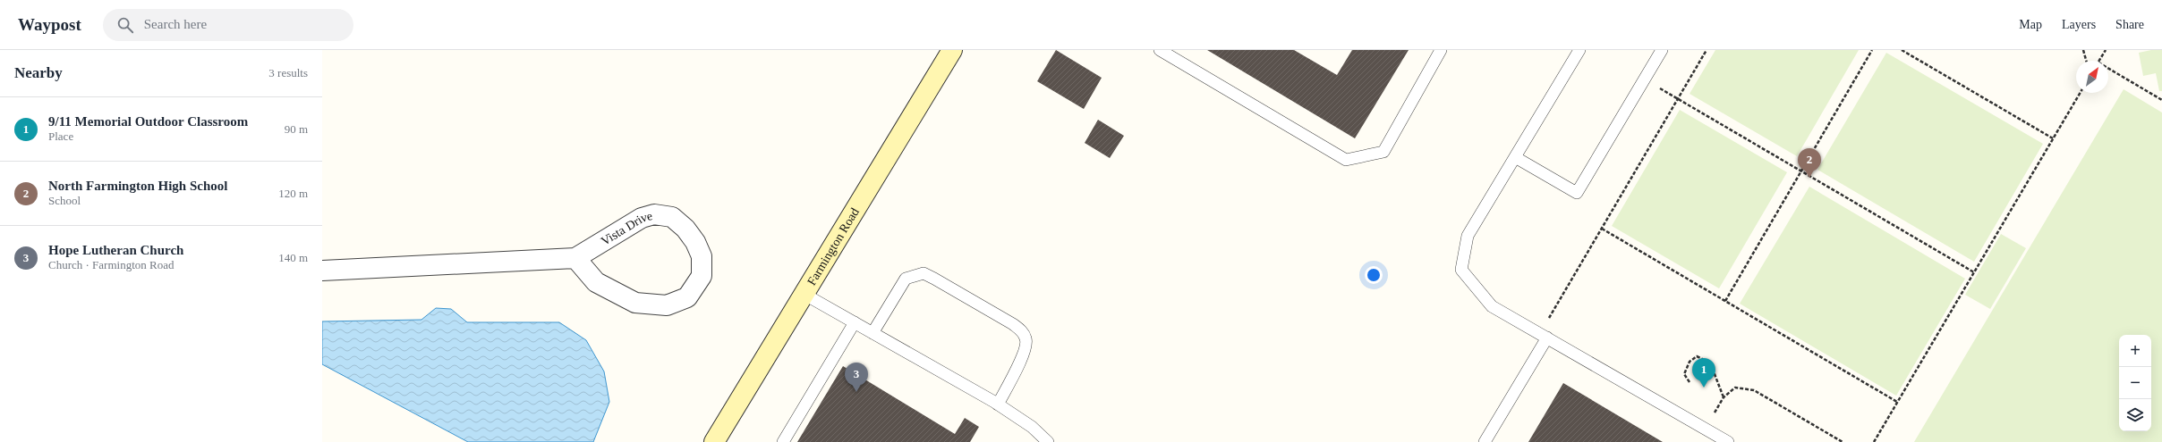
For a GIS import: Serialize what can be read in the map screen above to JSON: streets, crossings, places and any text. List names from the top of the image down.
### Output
{
  "streets": {
    "street": ["Vista Drive", "Farmington Road"]
  },
  "north": "top right",
  "page": {
    "header": "Waypost",
    "search": "Search here",
    "nav": ["Map", "Layers", "Share"],
    "heading": ["Nearby", "3 results"],
    "list": [
      {
        "mark": "1",
        "name": "9/11 Memorial Outdoor Classroom",
        "note": "Place",
        "value": "90 m"
      },
      {
        "mark": "2",
        "name": "North Farmington High School",
        "note": "School",
        "value": "120 m"
      },
      {
        "mark": "3",
        "name": "Hope Lutheran Church",
        "note": "Church · Farmington Road",
        "value": "140 m"
      }
    ],
    "pins": ["2", "1", "3"],
    "map_buttons": ["+", "−"]
  }
}
